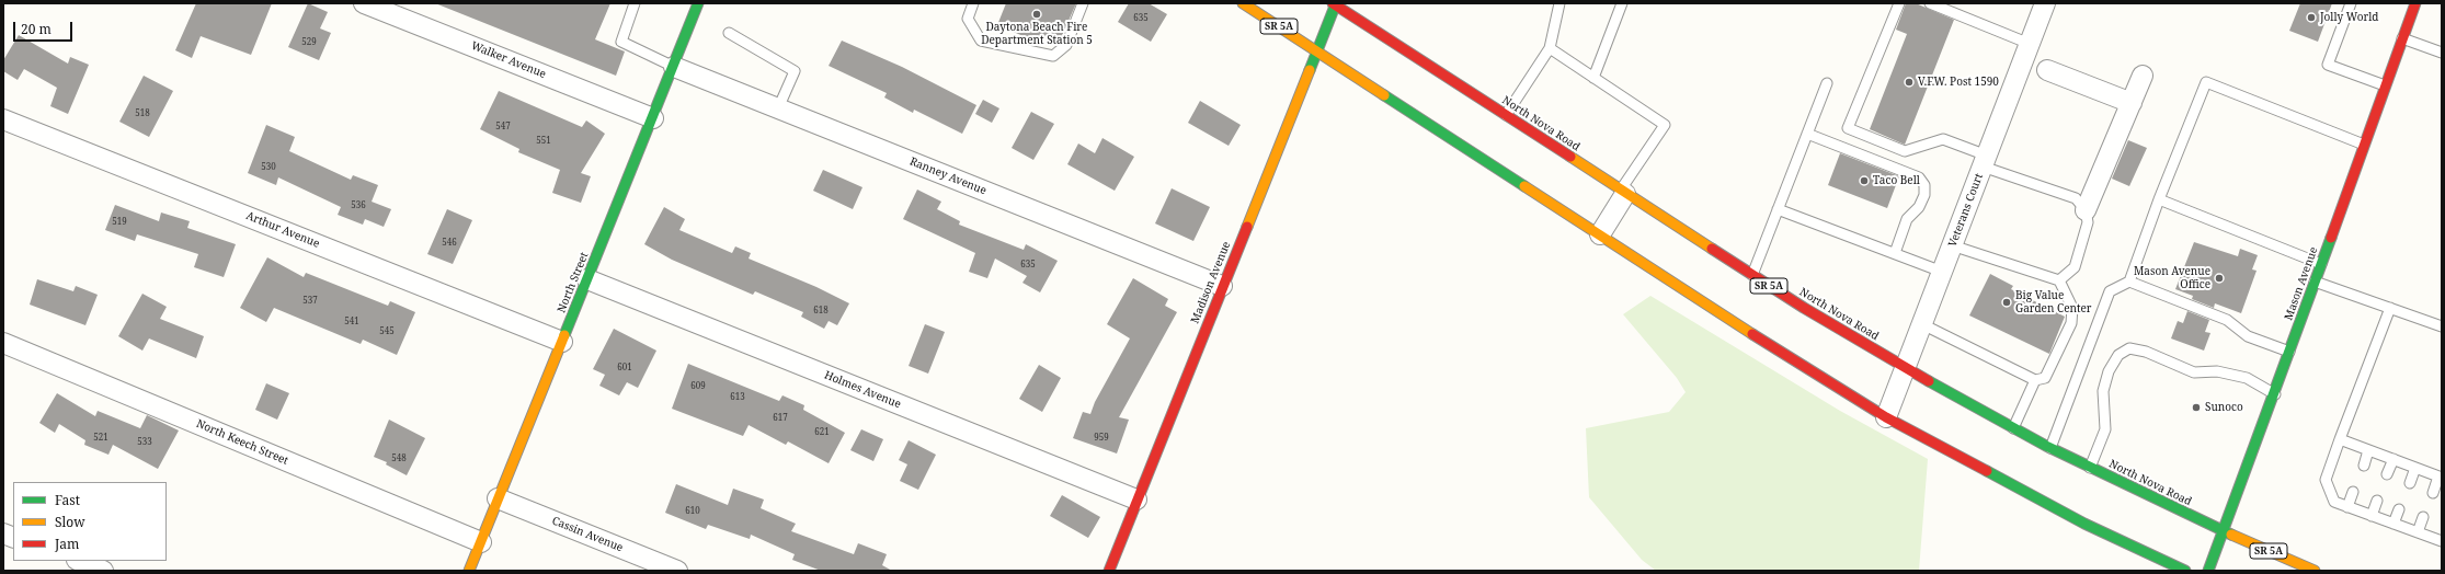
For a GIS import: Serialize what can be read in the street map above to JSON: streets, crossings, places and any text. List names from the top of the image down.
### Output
{
  "streets": {
    "main road": [
      "SR 5A",
      "North Nova Road",
      "North Street",
      "Madison Avenue",
      "Mason Avenue"
    ],
    "street": [
      "Walker Avenue",
      "Ranney Avenue",
      "Veterans Court",
      "Arthur Avenue",
      "Holmes Avenue",
      "North Keech Street",
      "Cassin Avenue"
    ]
  },
  "crossings": [
    ["SR 5A", "Veterans Court"],
    ["SR 5A", "Madison Avenue"],
    ["Walker Avenue", "North Street"],
    ["North Nova Road", "Veterans Court"],
    ["North Nova Road", "Madison Avenue"],
    ["North Nova Road", "Mason Avenue"],
    ["Ranney Avenue", "North Street"],
    ["Ranney Avenue", "Madison Avenue"],
    ["Arthur Avenue", "North Street"],
    ["North Street", "Holmes Avenue"],
    ["North Street", "North Keech Street"],
    ["North Street", "Cassin Avenue"],
    ["Madison Avenue", "Holmes Avenue"]
  ],
  "places": [
    "Daytona Beach Fire Department Station 5",
    "Jolly World",
    "V.F.W. Post 1590",
    "Taco Bell",
    "Mason Avenue Office",
    "Big Value Garden Center",
    "Sunoco"
  ],
  "house_numbers": [
    "635",
    "529",
    "518",
    "547",
    "551",
    "530",
    "536",
    "519",
    "546",
    "635",
    "537",
    "618",
    "541",
    "545",
    "601",
    "609",
    "613",
    "617",
    "621",
    "521",
    "959",
    "533",
    "548",
    "610"
  ],
  "legend": ["Fast", "Slow", "Jam"],
  "scale_bar": "20 m"
}
